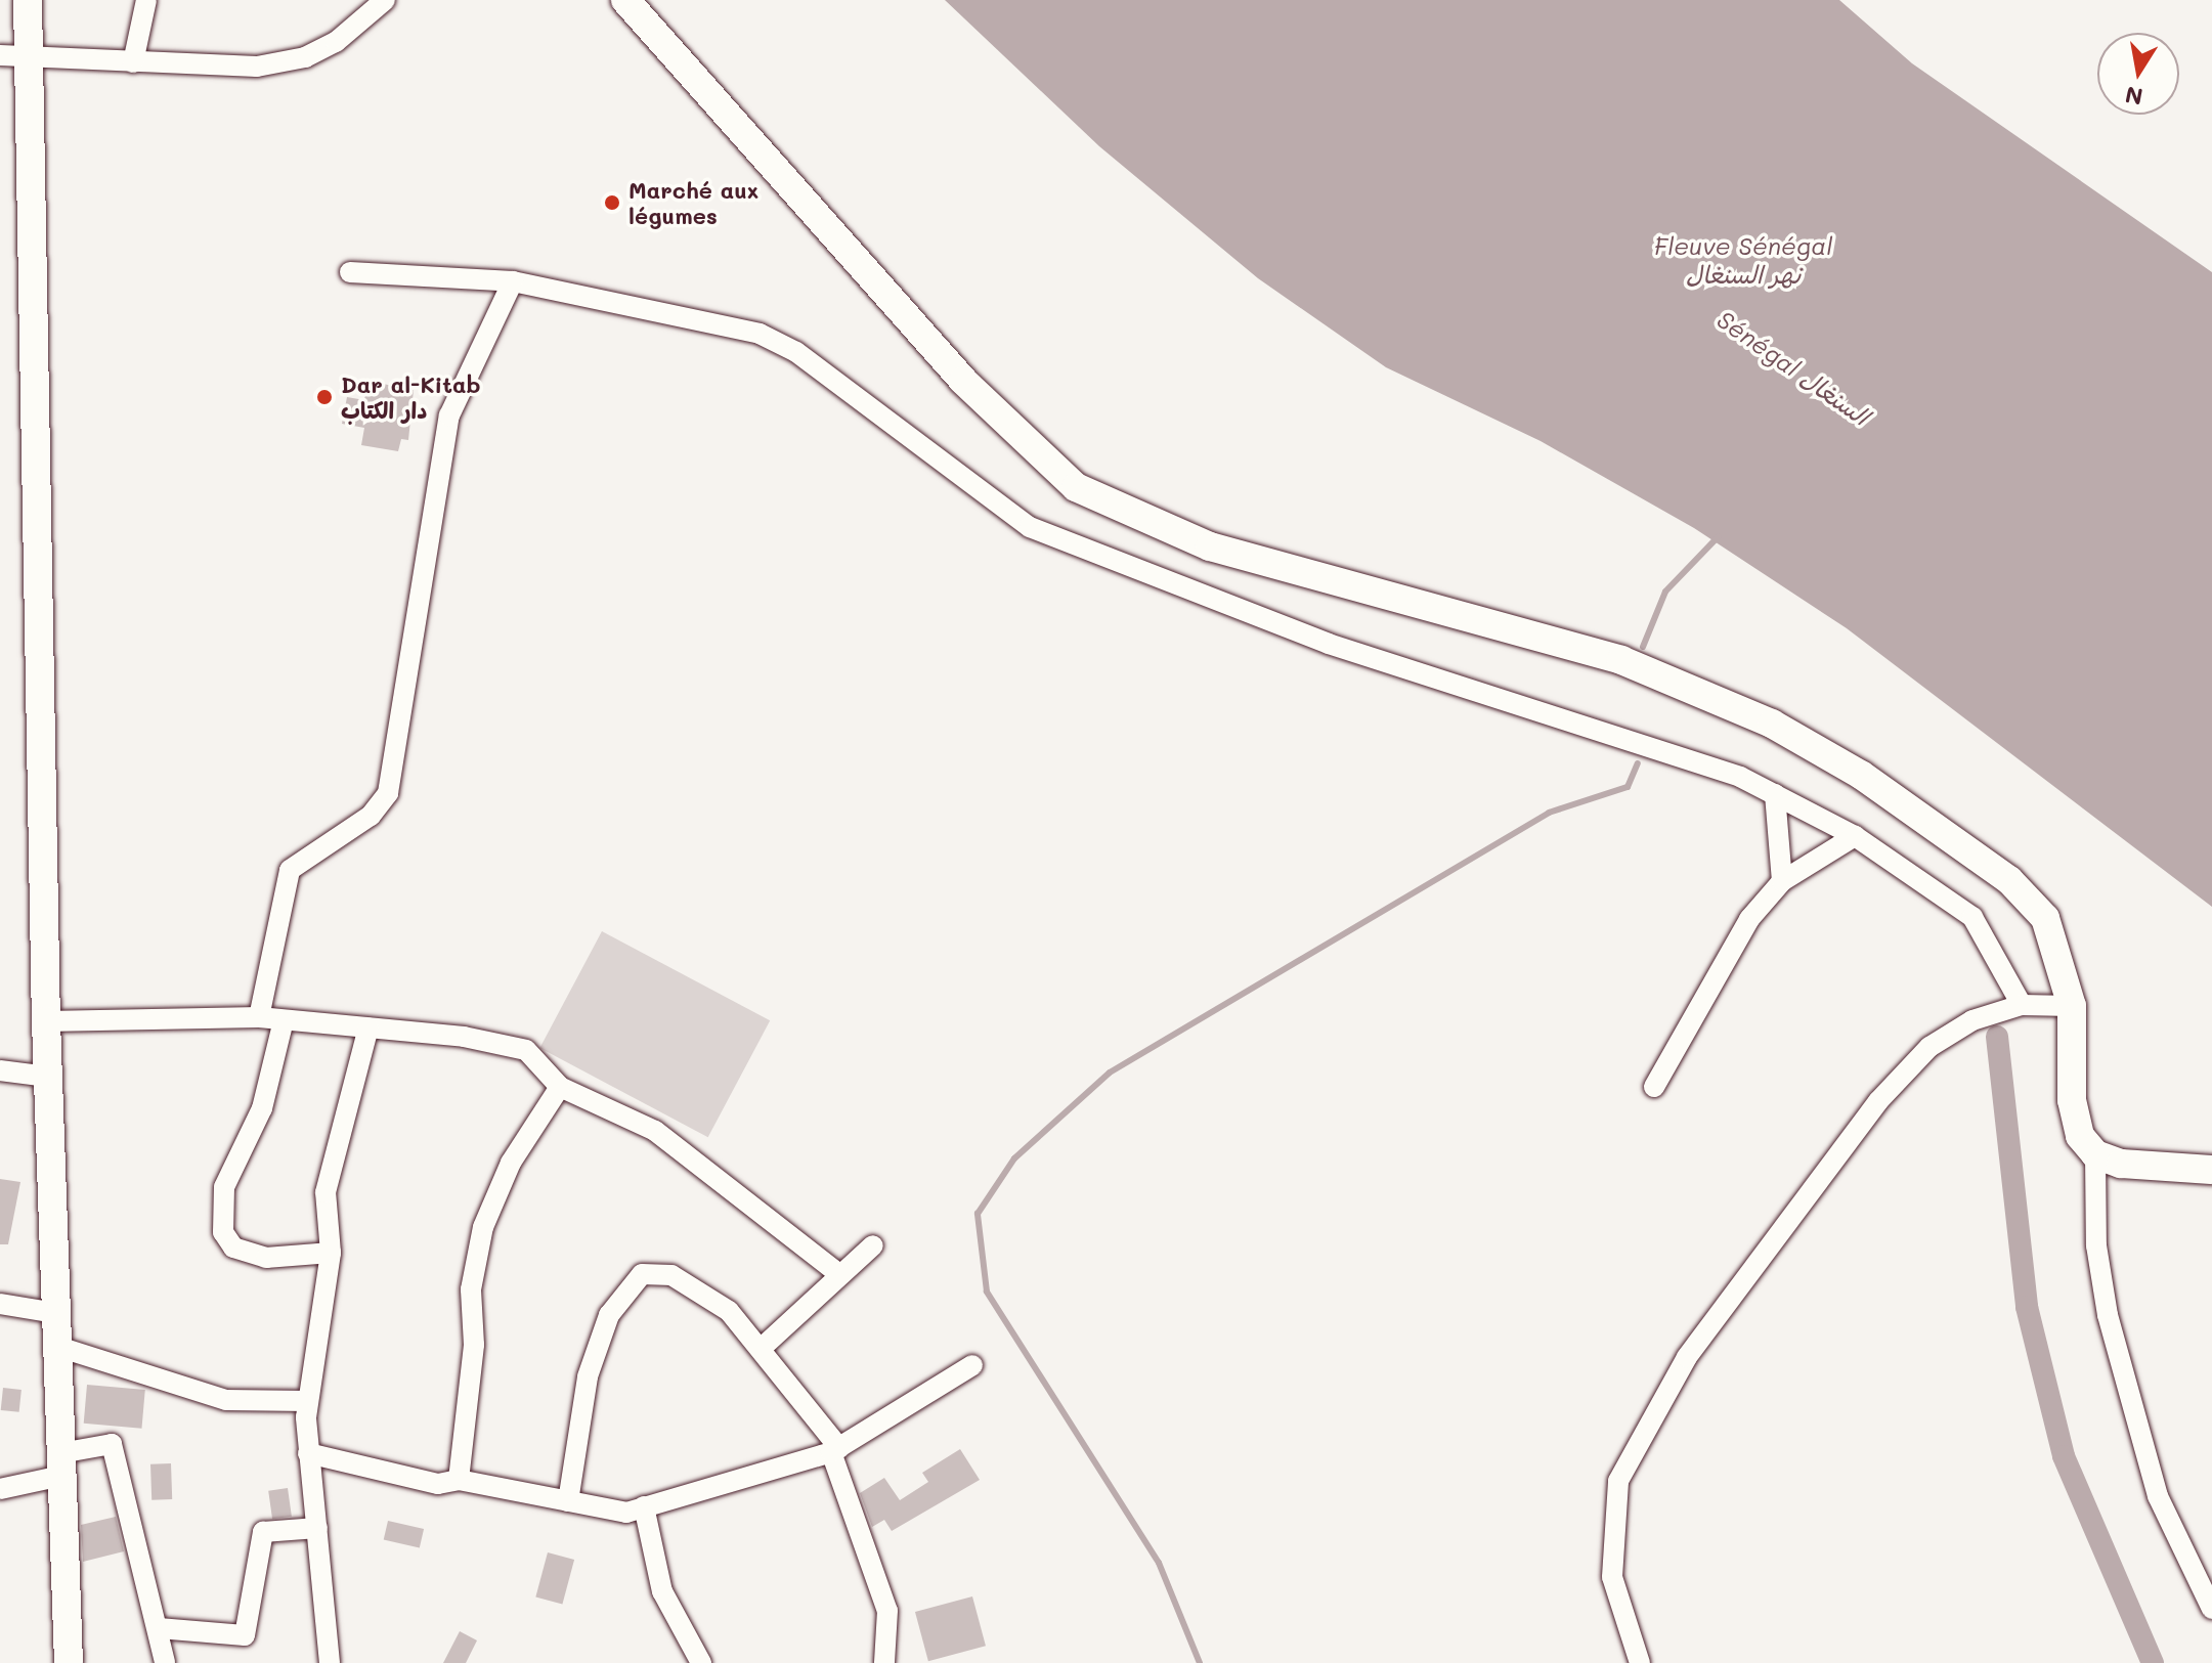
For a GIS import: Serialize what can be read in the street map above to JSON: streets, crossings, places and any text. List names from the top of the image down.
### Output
{
  "water": ["Fleuve Sénégal نهر السنغال", "Sénégal السنغال"],
  "places": ["Marché aux légumes", "Dar al-Kitab دار الكتاب"],
  "north": "bottom"
}
